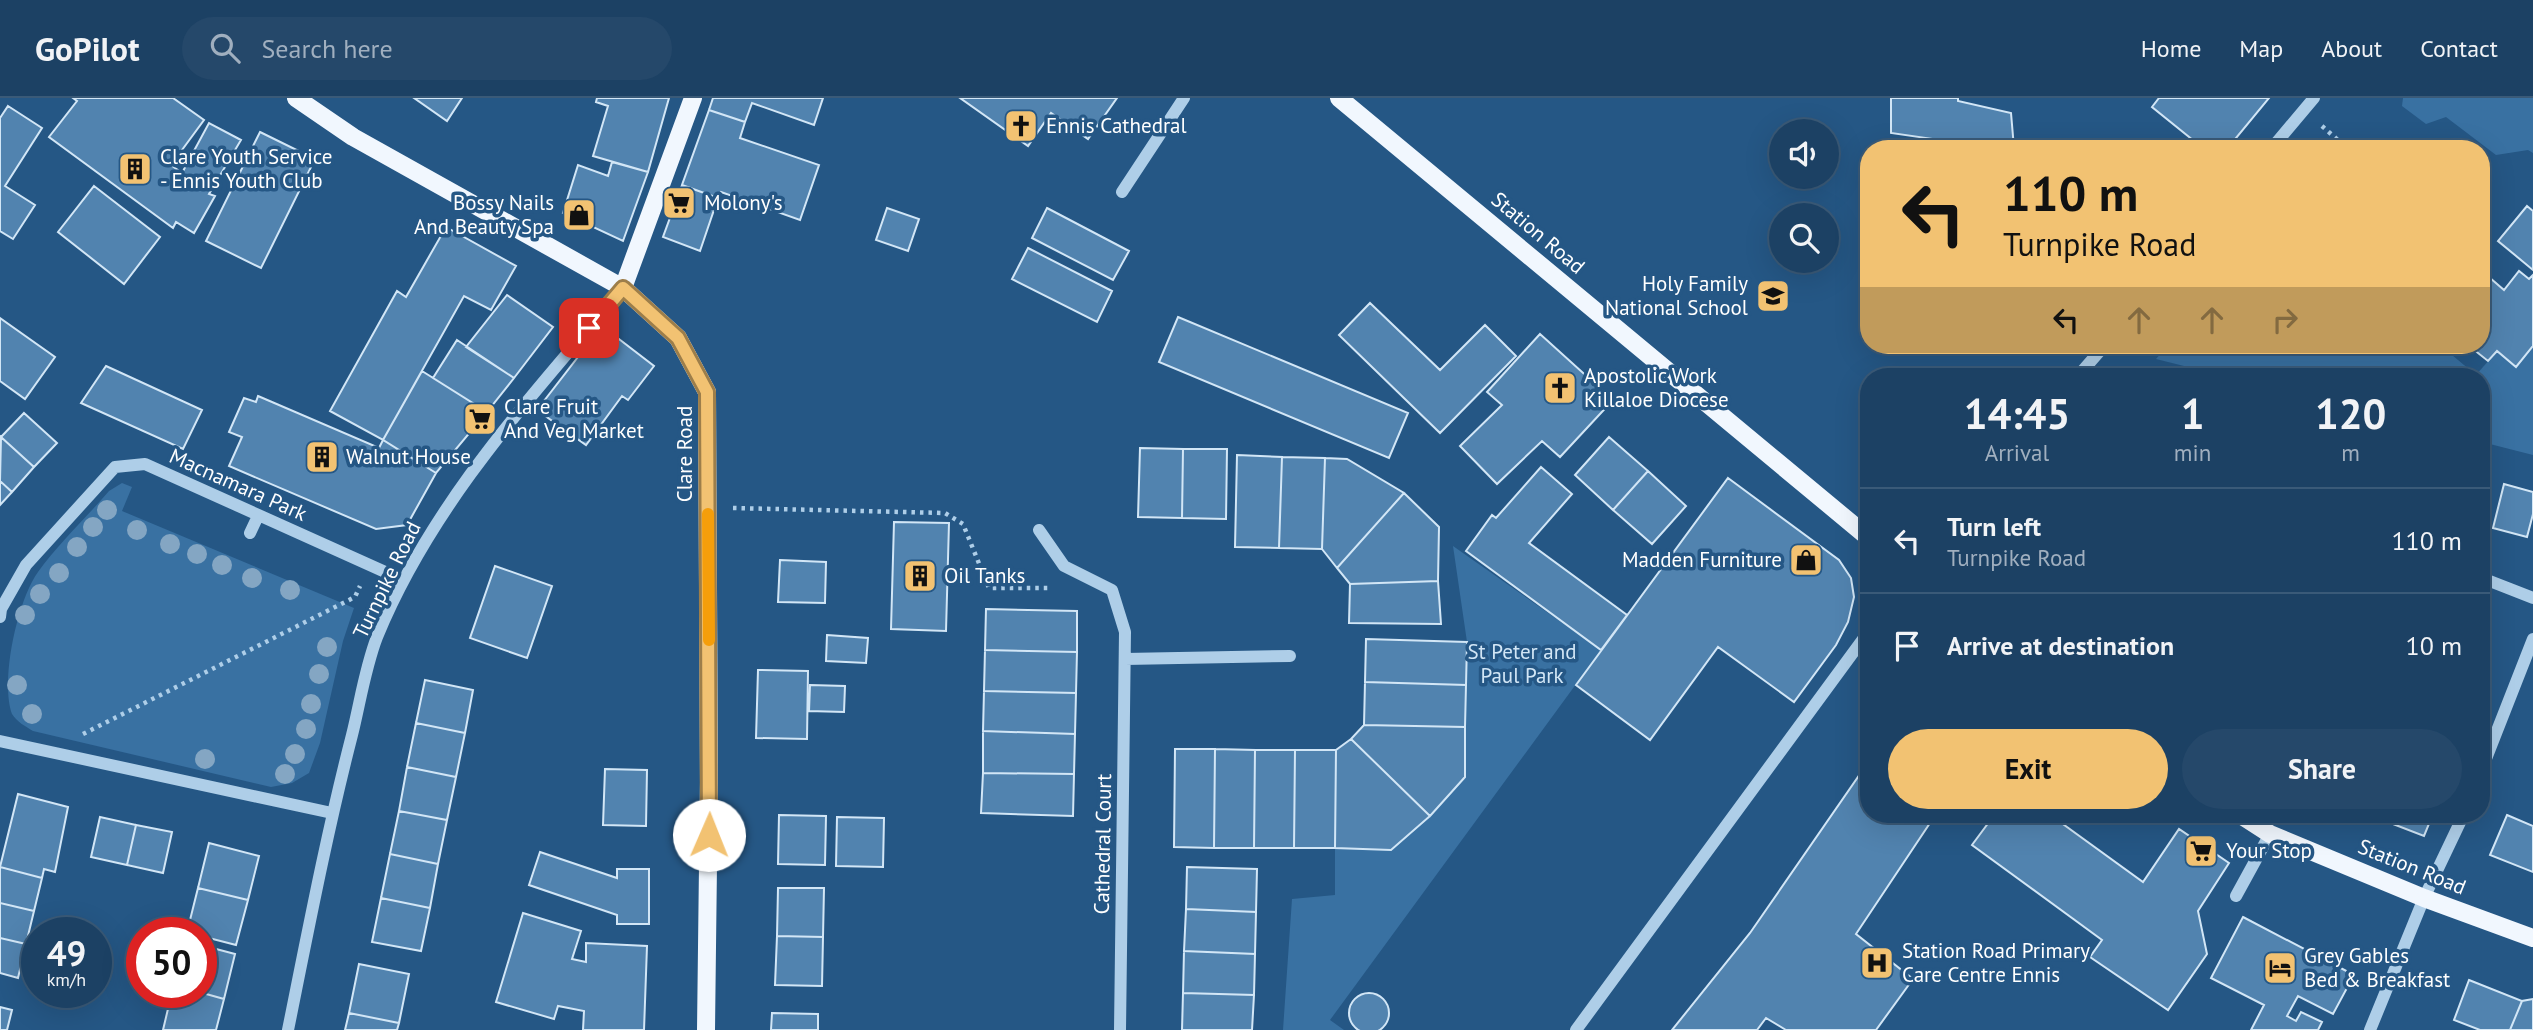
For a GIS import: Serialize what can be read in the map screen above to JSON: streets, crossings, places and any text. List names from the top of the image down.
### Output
{
  "streets": {
    "main road": ["Station Road", "Clare Road"],
    "street": ["Macnamara Park", "Turnpike Road", "Cathedral Court"]
  },
  "crossings": [
    ["Clare Road", "Turnpike Road"],
    ["Macnamara Park", "Turnpike Road"]
  ],
  "parks": ["St Peter and Paul Park"],
  "places": {
    "church": ["Ennis Cathedral", "Apostolic Work Killaloe Diocese"],
    "building": ["Clare Youth Service - Ennis Youth Club", "Walnut House", "Oil Tanks"],
    "supermarket": ["Molony's", "Clare Fruit And Veg Market", "Your Stop"],
    "shop": ["Bossy Nails And Beauty Spa", "Madden Furniture"],
    "school or university": ["Holy Family National School"],
    "hospital": ["Station Road Primary Care Centre Ennis"],
    "hotel": ["Grey Gables Bed & Breakfast"]
  },
  "page": {
    "header": "GoPilot",
    "search": "Search here",
    "nav": [
      "Home",
      "Map",
      "About",
      "Contact"
    ],
    "turn": ["110 m", "Turnpike Road"],
    "eta": [
      "14:45",
      "Arrival",
      "1",
      "min",
      "120",
      "m"
    ],
    "list": [
      {
        "name": "Turn left",
        "note": "Turnpike Road",
        "value": "110 m"
      },
      {
        "name": "Arrive at destination",
        "value": "10 m"
      }
    ],
    "buttons": ["Exit", "Share"],
    "speed": "49 km/h",
    "limit": "50"
  }
}
